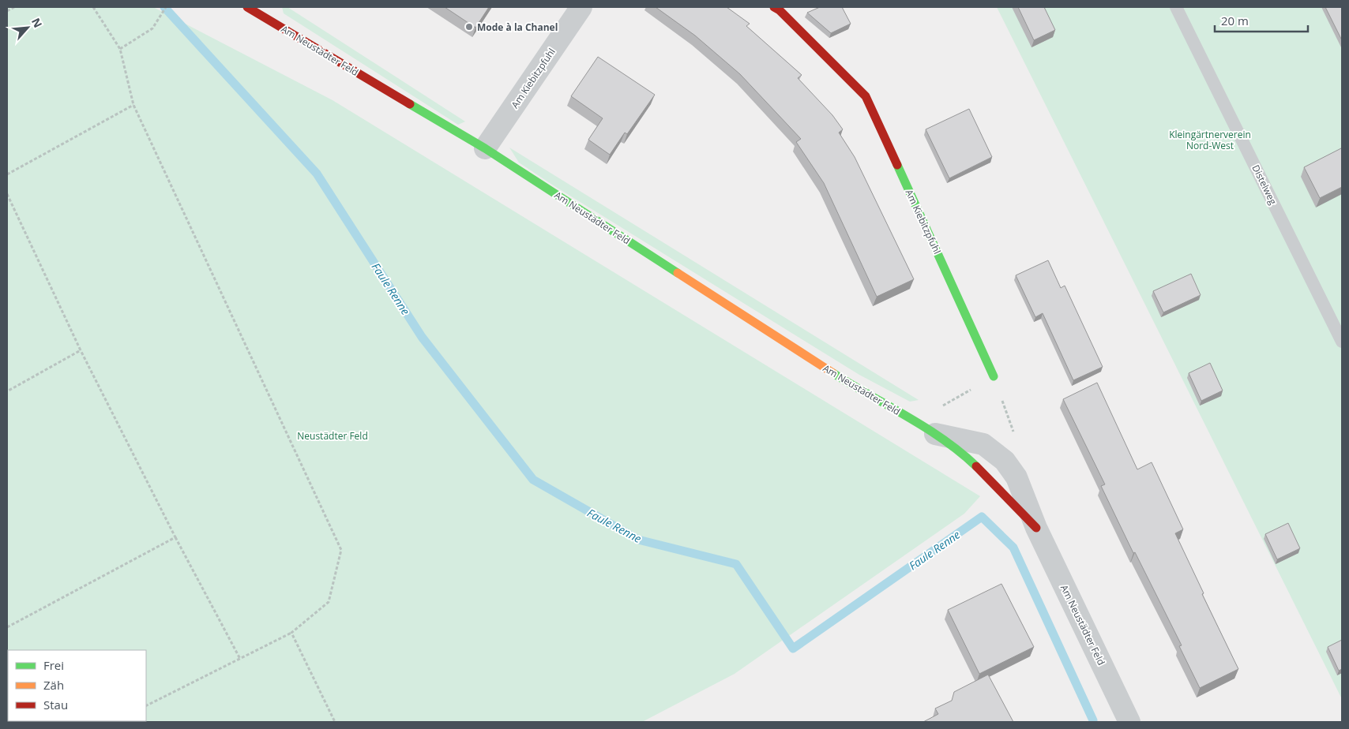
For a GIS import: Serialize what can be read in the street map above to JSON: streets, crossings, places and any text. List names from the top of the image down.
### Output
{
  "streets": {
    "street": ["Am Neustädter Feld", "Am Kiebitzpfuhl"],
    "lane": ["Distelweg"]
  },
  "crossings": [
    ["Am Neustädter Feld", "Am Kiebitzpfuhl"]
  ],
  "water": ["Faule Renne"],
  "parks": ["Kleingärtnerverein Nord-West", "Neustädter Feld"],
  "places": ["Mode à la Chanel"],
  "legend": ["Frei", "Zäh", "Stau"],
  "scale_bar": "20 m",
  "north": "top right"
}
